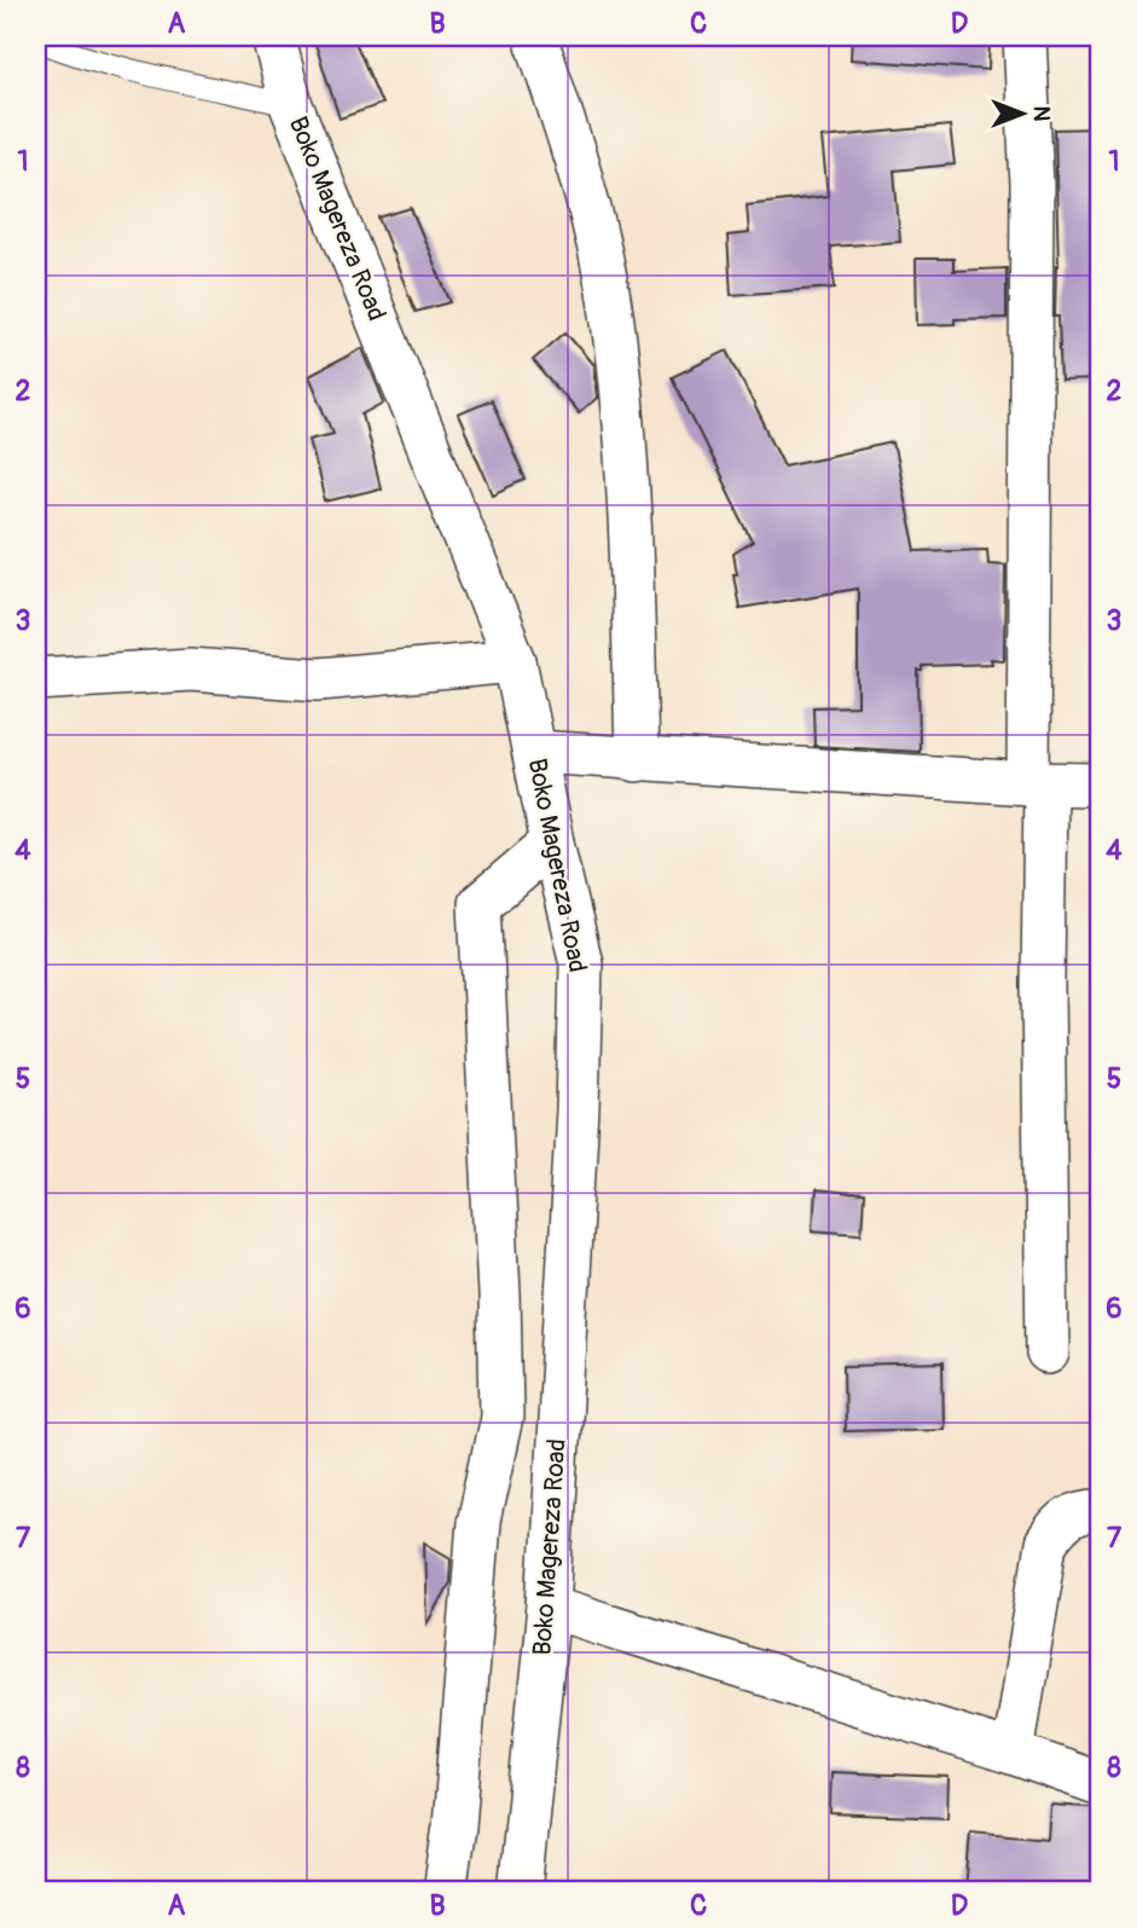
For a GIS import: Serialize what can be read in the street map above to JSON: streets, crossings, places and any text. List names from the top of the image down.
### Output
{
  "streets": {
    "street": ["Boko Magereza Road"]
  },
  "north": "right",
  "grid": {
    "columns": [
      "A",
      "B",
      "C",
      "D"
    ],
    "rows": [
      "1",
      "2",
      "3",
      "4",
      "5",
      "6",
      "7",
      "8"
    ]
  }
}
